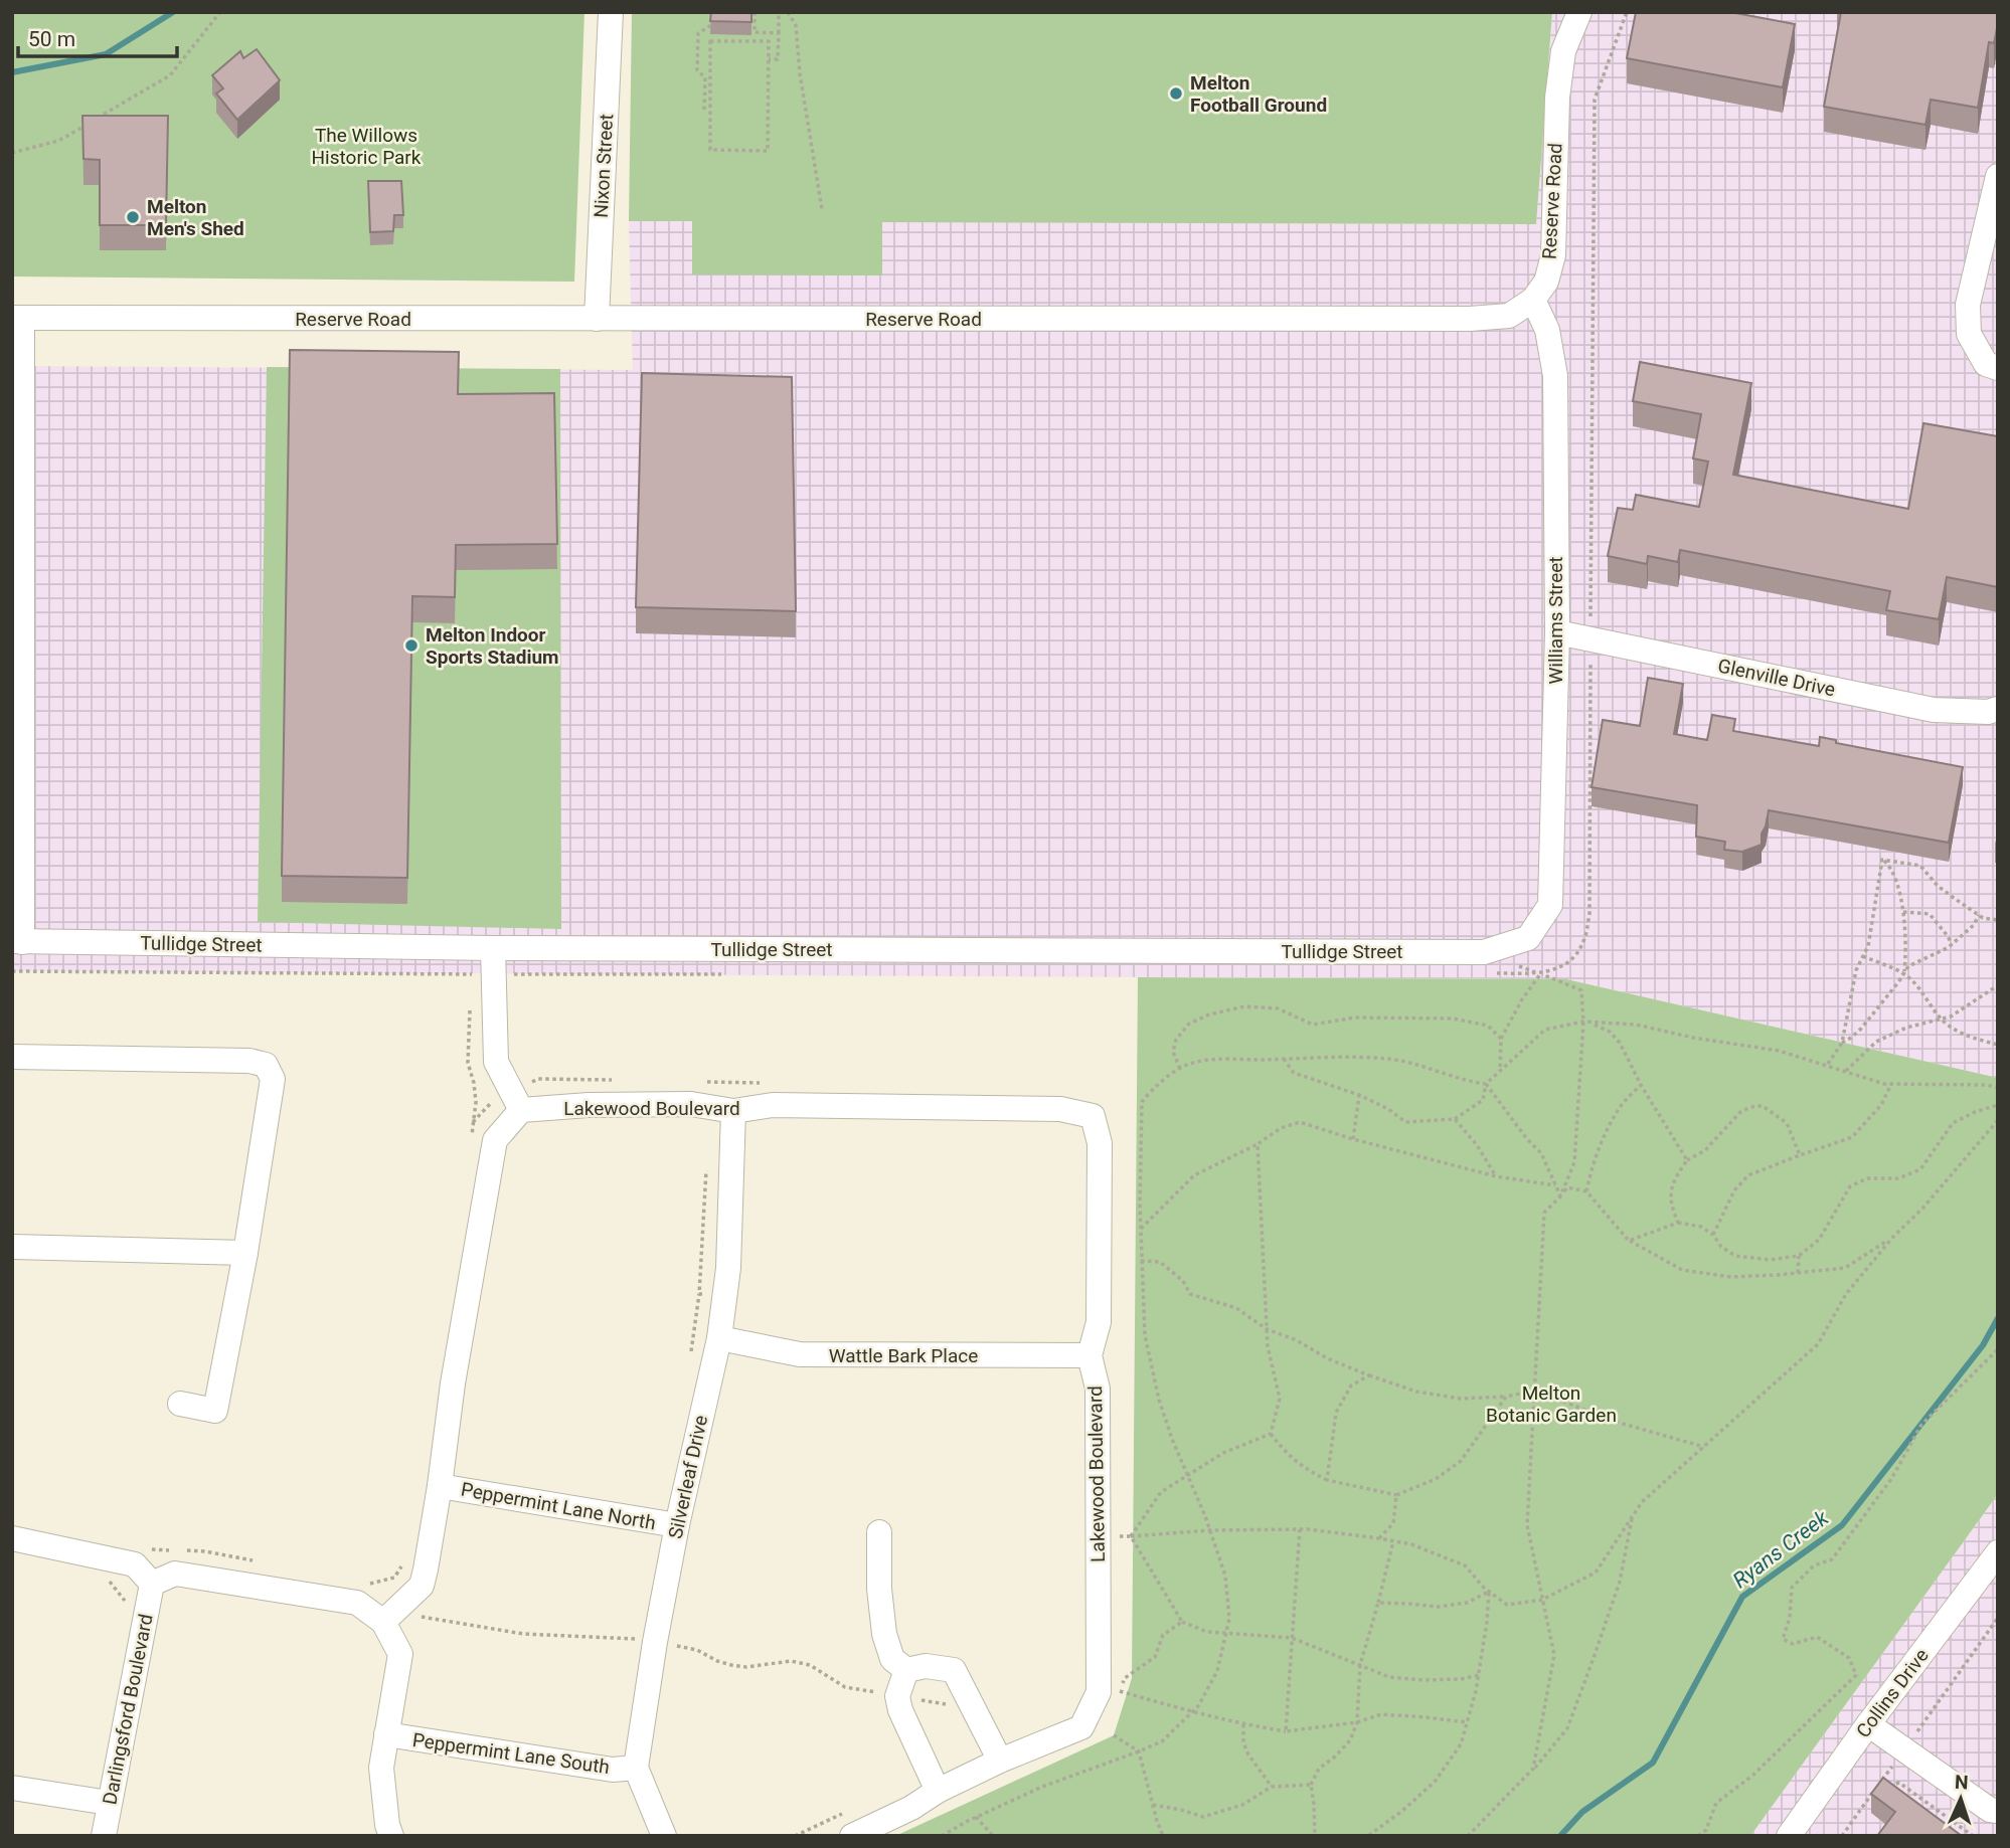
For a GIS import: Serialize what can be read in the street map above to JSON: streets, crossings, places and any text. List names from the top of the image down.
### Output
{
  "streets": {
    "street": [
      "Nixon Street",
      "Reserve Road",
      "Williams Street",
      "Glenville Drive",
      "Tullidge Street",
      "Lakewood Boulevard",
      "Wattle Bark Place",
      "Silverleaf Drive",
      "Peppermint Lane North",
      "Collins Drive",
      "Darlingsford Boulevard",
      "Peppermint Lane South"
    ]
  },
  "crossings": [
    ["Nixon Street", "Reserve Road"],
    ["Reserve Road", "Williams Street"],
    ["Williams Street", "Glenville Drive"],
    ["Williams Street", "Tullidge Street"],
    ["Lakewood Boulevard", "Wattle Bark Place"],
    ["Lakewood Boulevard", "Silverleaf Drive"],
    ["Wattle Bark Place", "Silverleaf Drive"],
    ["Silverleaf Drive", "Peppermint Lane North"],
    ["Silverleaf Drive", "Peppermint Lane South"]
  ],
  "water": ["Ryans Creek"],
  "parks": ["The Willows Historic Park", "Melton Botanic Garden"],
  "places": ["Melton Football Ground", "Melton Men's Shed", "Melton Indoor Sports Stadium"],
  "scale_bar": "50 m",
  "north": "top"
}
